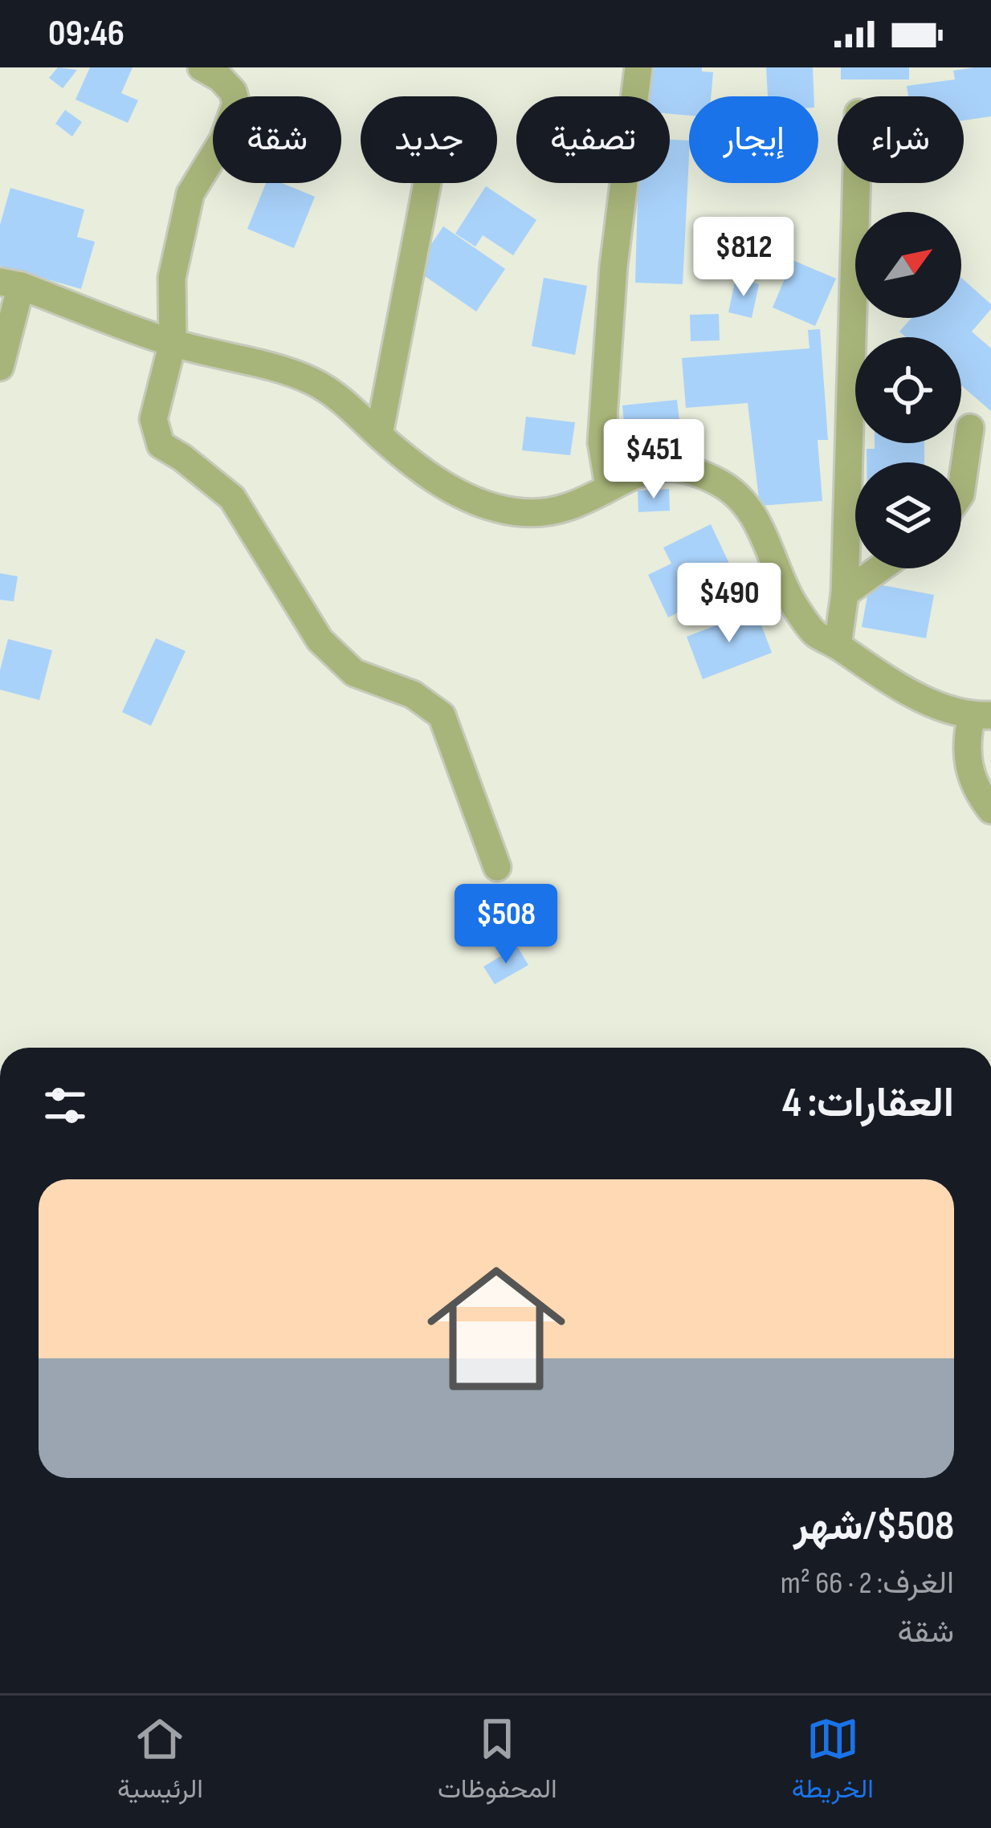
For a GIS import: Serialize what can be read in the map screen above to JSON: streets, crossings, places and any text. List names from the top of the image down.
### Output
{
  "north": "top right",
  "page": {
    "status": "09:46",
    "chip": [
      "شراء",
      "إيجار",
      "تصفية",
      "جديد",
      "شقة"
    ],
    "price": [
      "$812",
      "$451",
      "$490",
      "$508"
    ],
    "heading": "العقارات: 4",
    "list": [
      {
        "name": "$508/شهر",
        "note": "الغرف: 2 · 66 m² · شقة"
      }
    ],
    "tabs": ["الخريطة", "المحفوظات", "الرئيسية"]
  }
}
